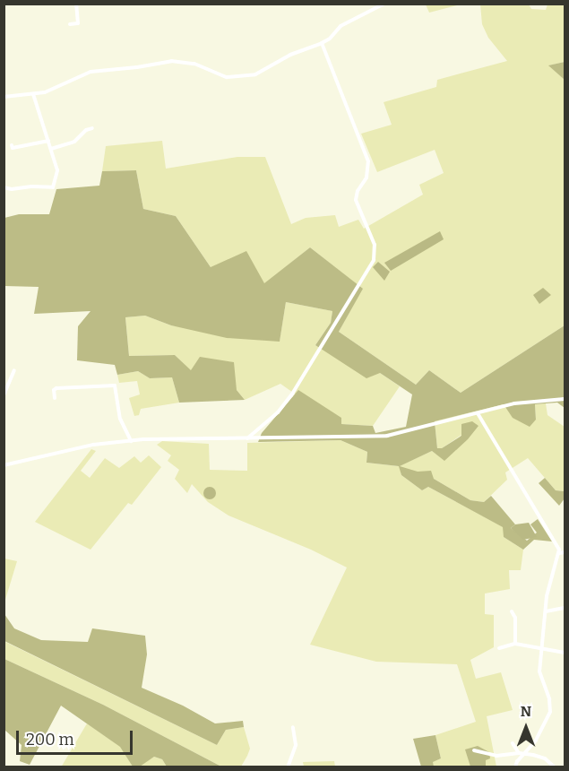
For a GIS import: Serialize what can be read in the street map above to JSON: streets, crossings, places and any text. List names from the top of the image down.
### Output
{
  "scale_bar": "200 m",
  "north": "top"
}
